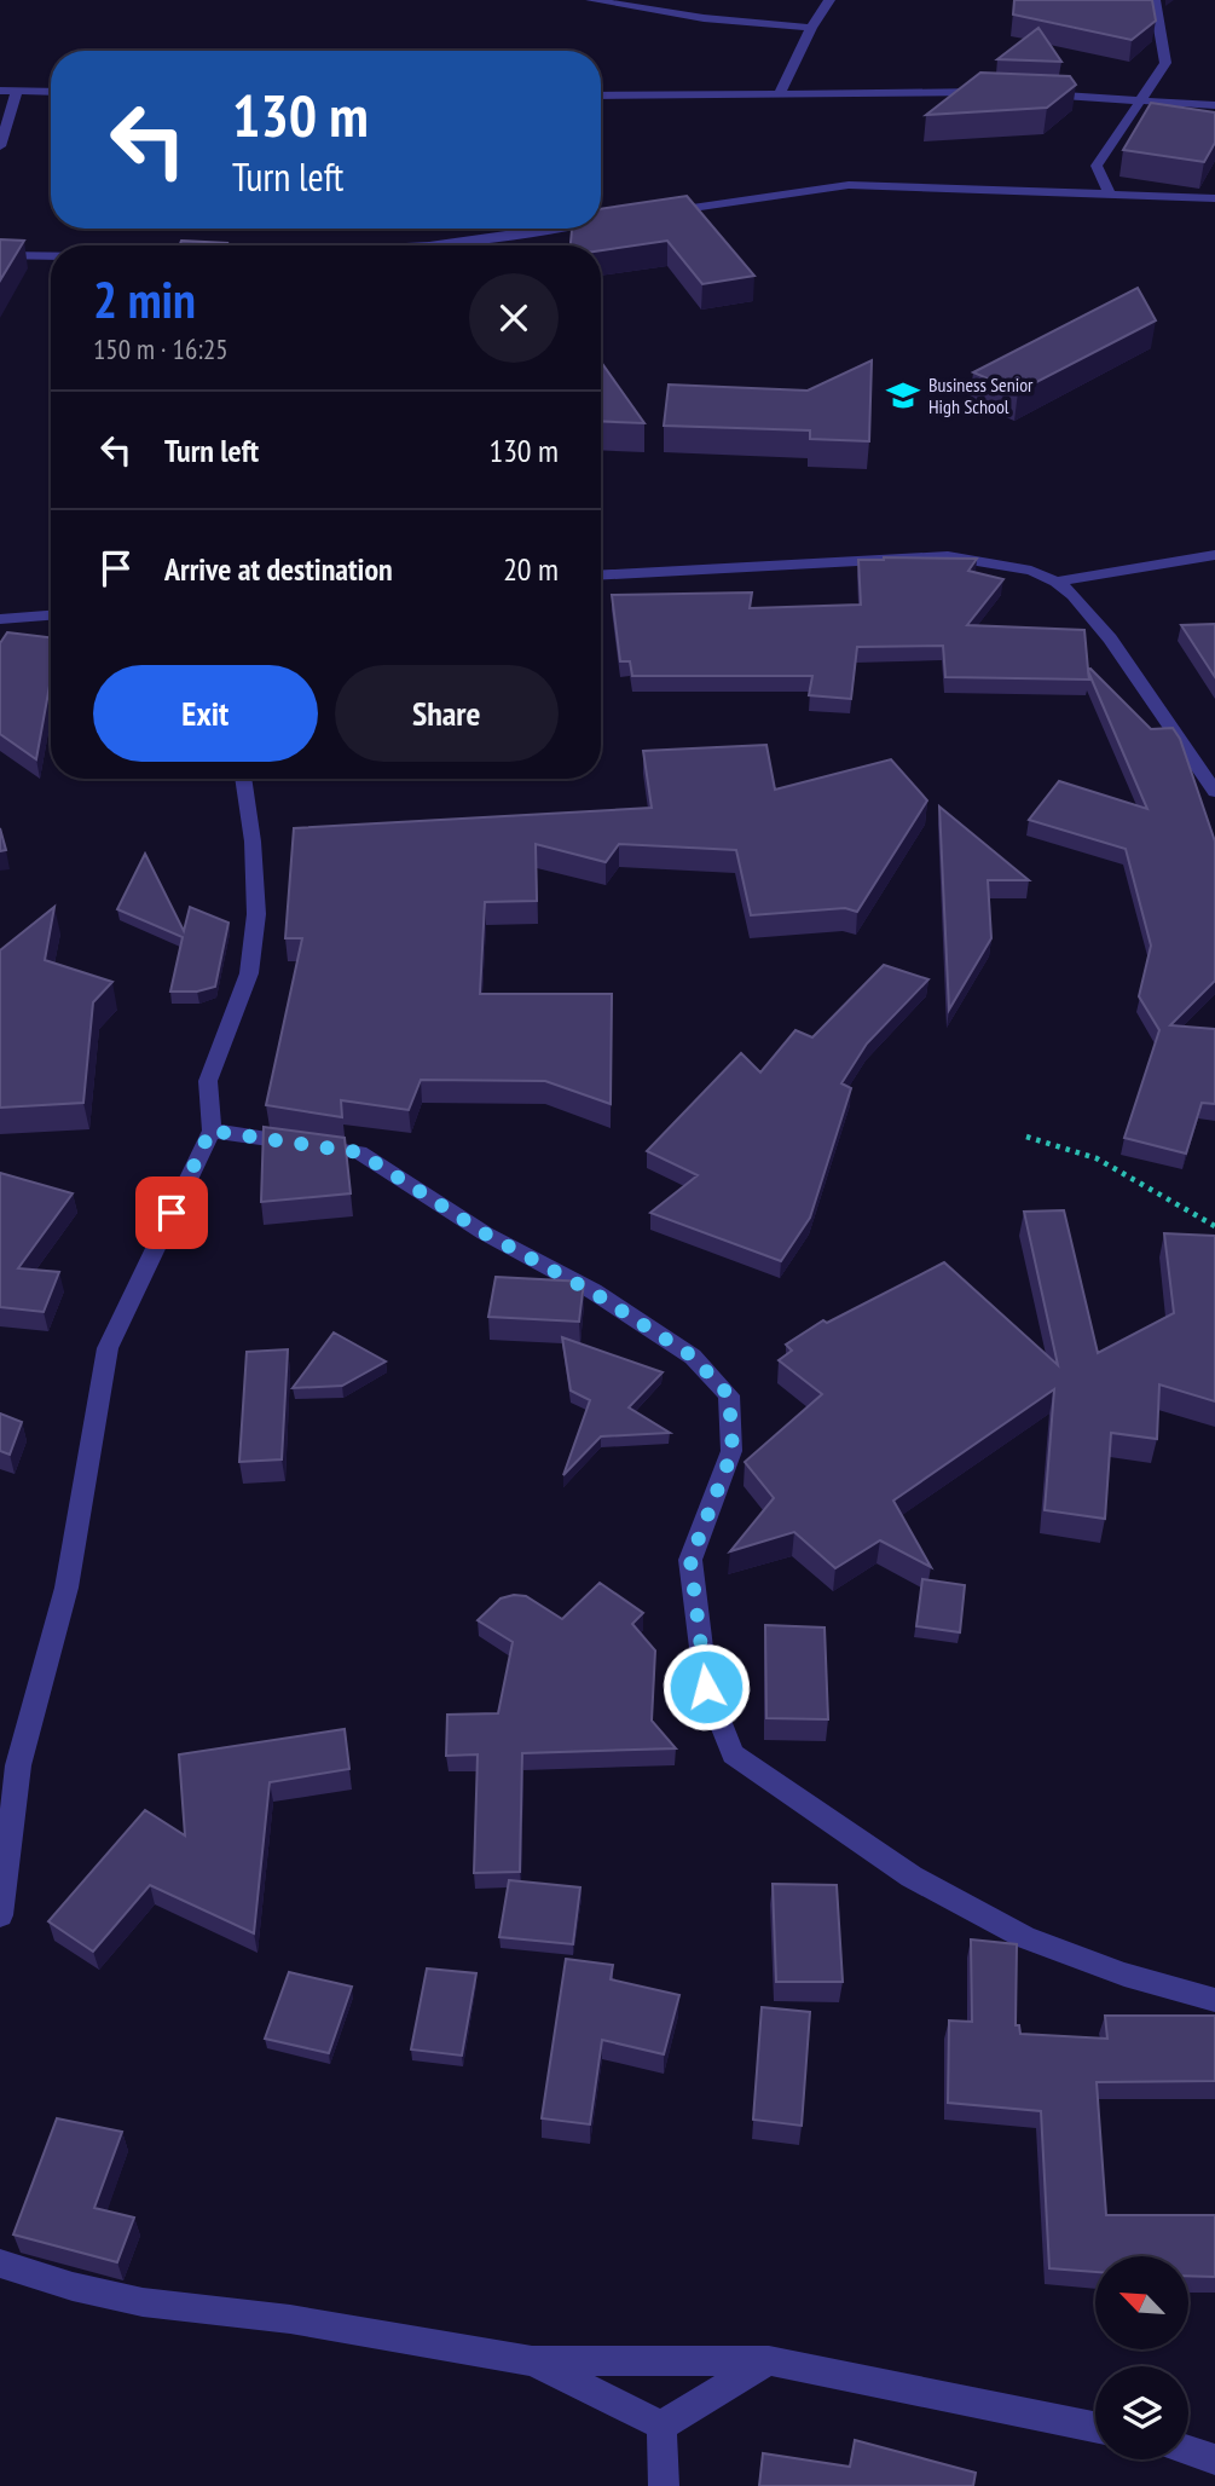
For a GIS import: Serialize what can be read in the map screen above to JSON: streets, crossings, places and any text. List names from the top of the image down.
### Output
{
  "places": {
    "school or university": ["Business Senior High School"]
  },
  "north": "top left",
  "page": {
    "turn": ["130 m", "Turn left"],
    "heading": ["2 min", "150 m · 16:25"],
    "list": [
      {
        "name": "Turn left",
        "value": "130 m"
      },
      {
        "name": "Arrive at destination",
        "value": "20 m"
      }
    ],
    "buttons": ["Exit", "Share"]
  }
}
